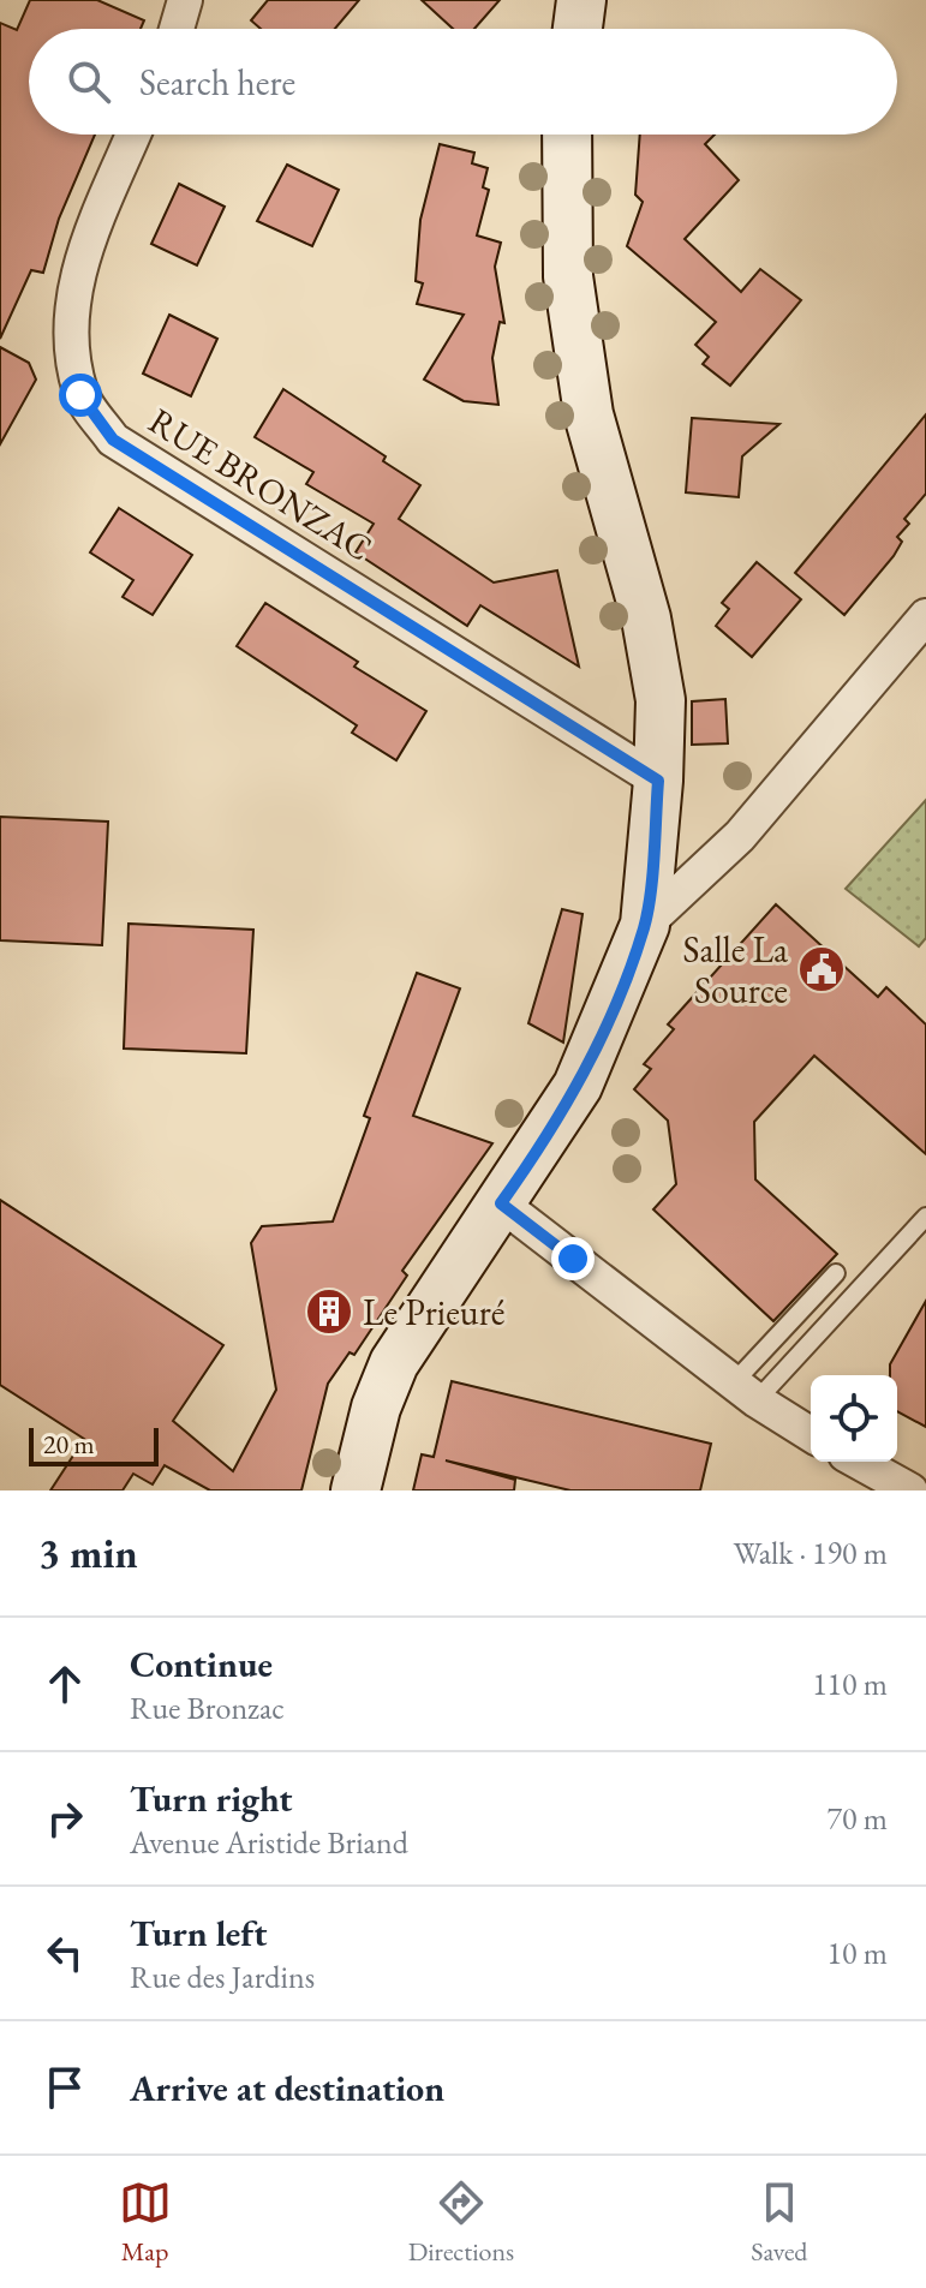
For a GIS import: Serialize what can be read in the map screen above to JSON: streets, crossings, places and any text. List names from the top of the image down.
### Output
{
  "streets": {
    "street": ["RUE BRONZAC"]
  },
  "places": {
    "public building": ["Salle La Source"],
    "building": ["Le Prieuré"]
  },
  "scale_bar": "20 m",
  "page": {
    "search": "Search here",
    "scale": "20 m",
    "heading": ["3 min", "Walk · 190 m"],
    "list": [
      ["Continue", "Rue Bronzac", "110 m"],
      ["Turn right", "Avenue Aristide Briand", "70 m"],
      ["Turn left", "Rue des Jardins", "10 m"],
      "Arrive at destination"
    ],
    "nav": ["Map", "Directions", "Saved"]
  }
}
